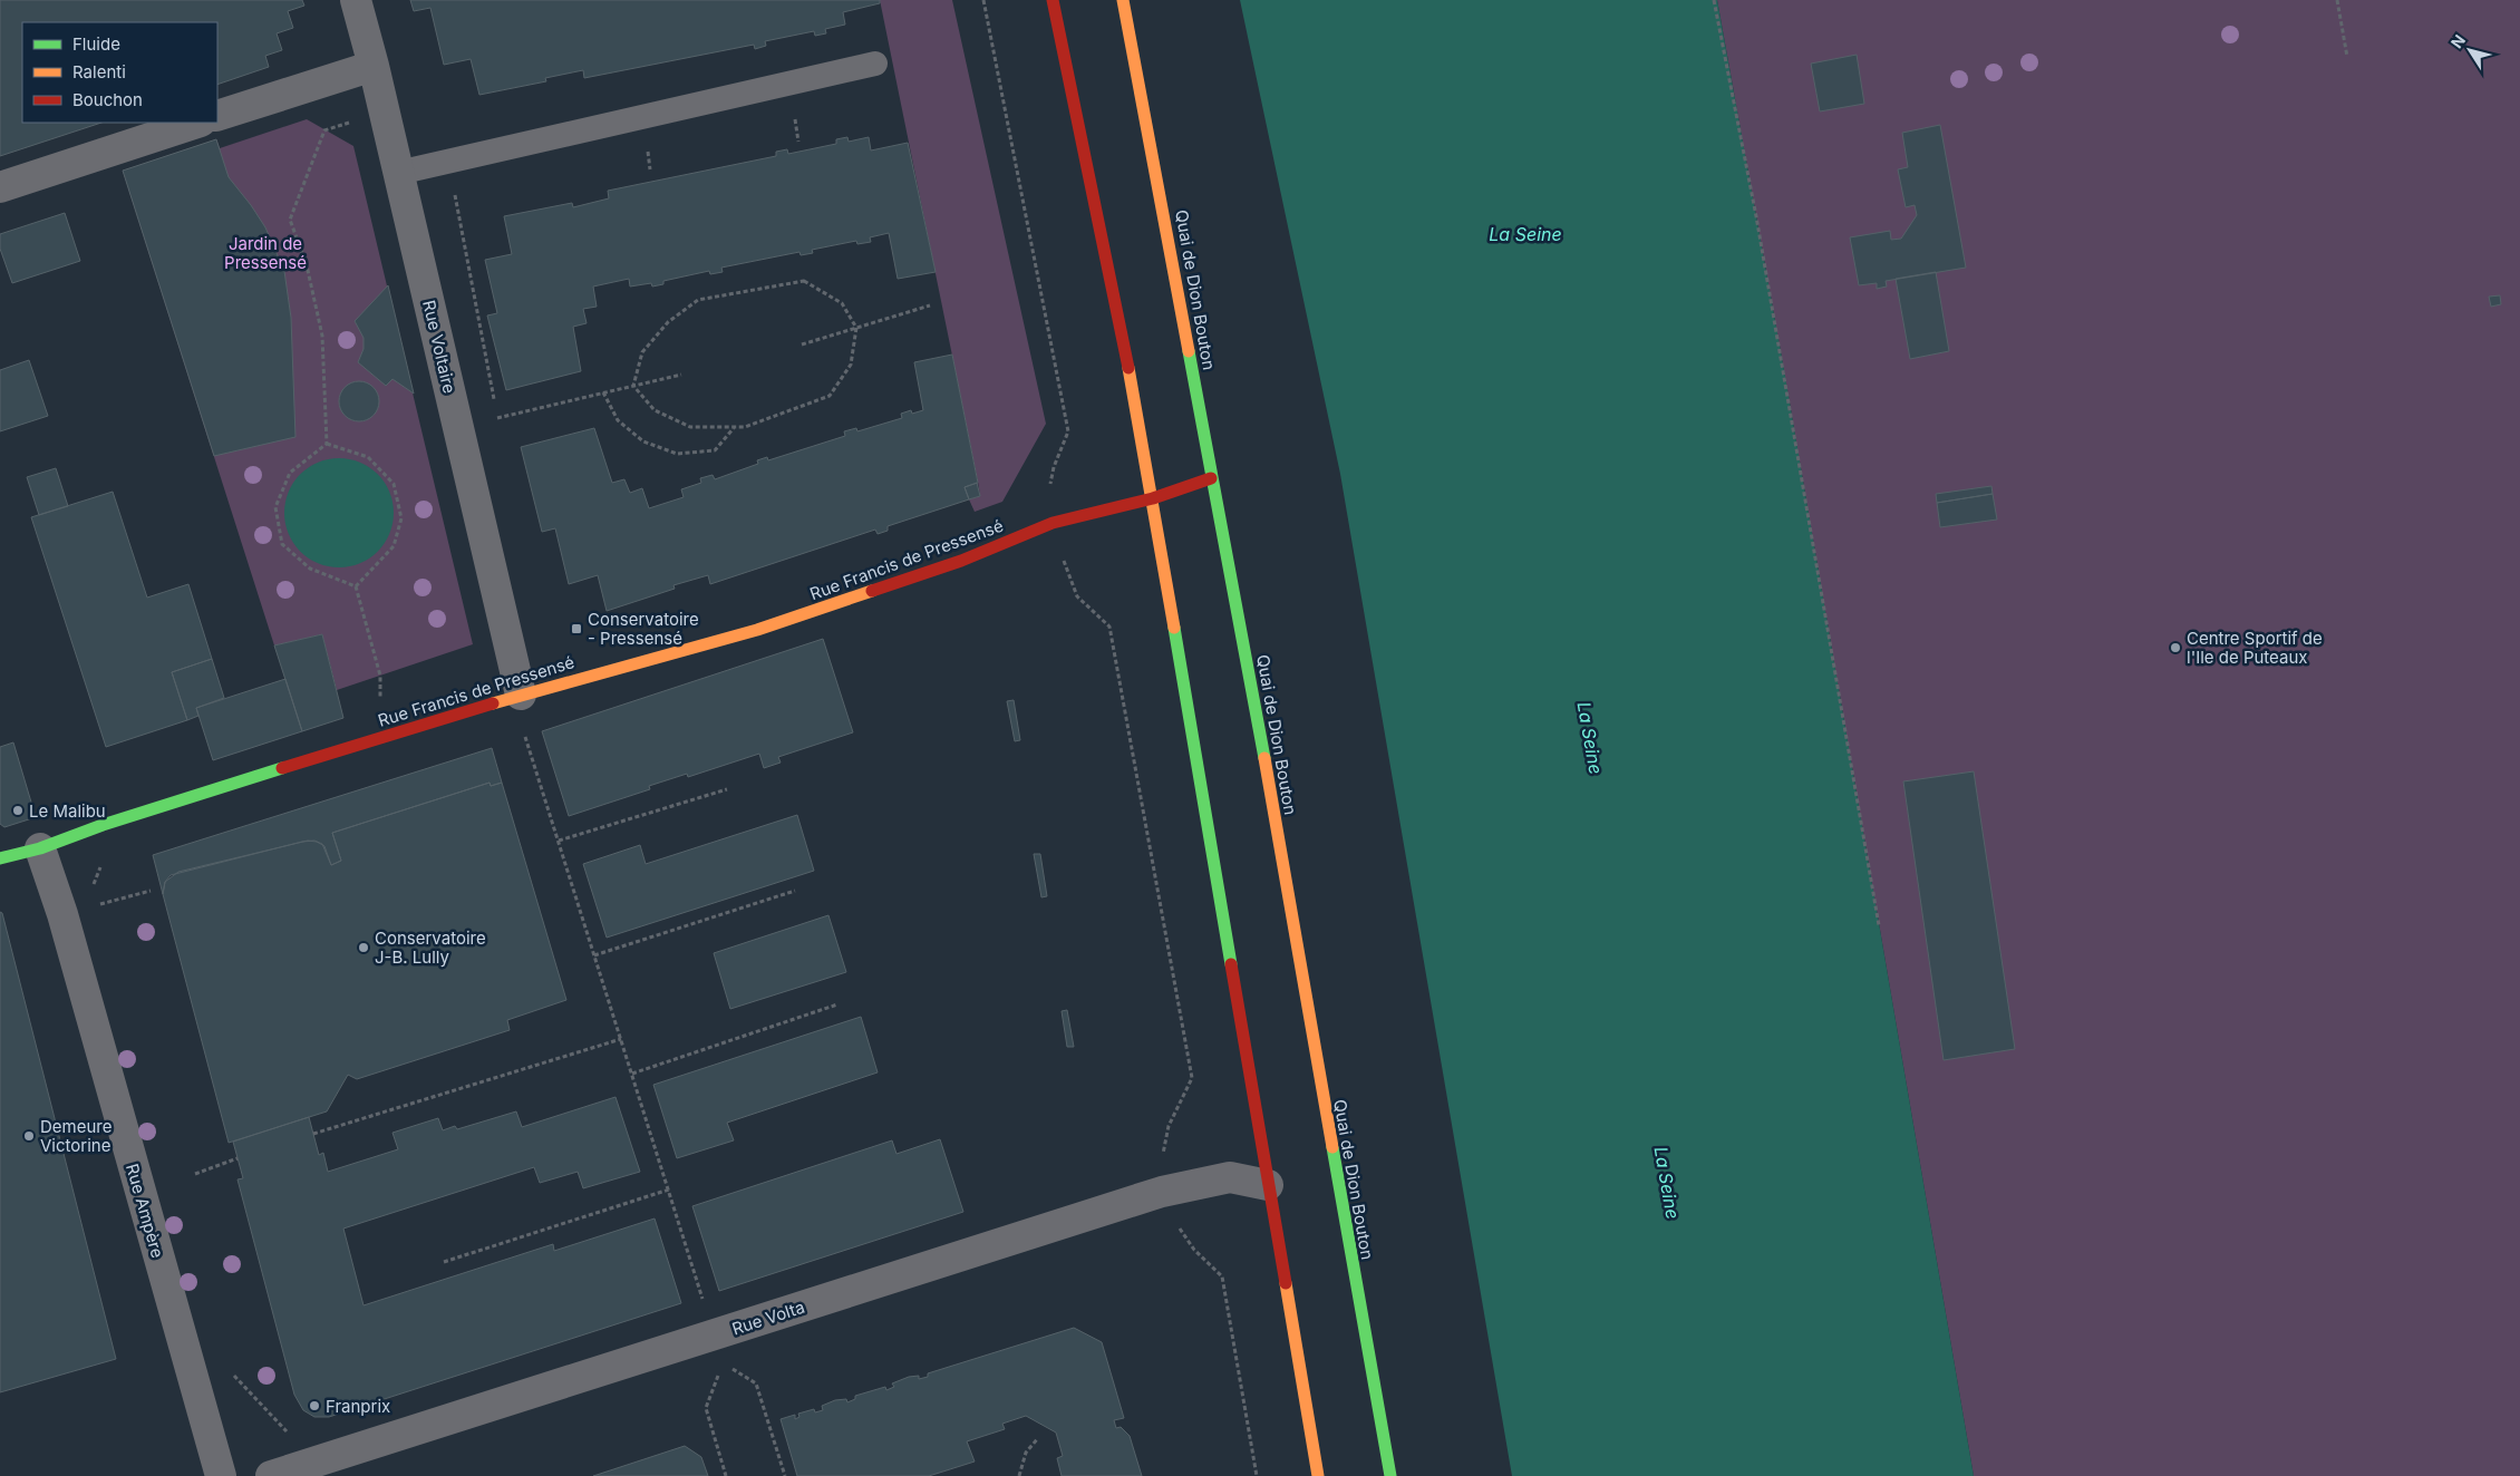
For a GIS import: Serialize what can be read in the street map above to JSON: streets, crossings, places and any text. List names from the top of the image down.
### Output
{
  "streets": {
    "main road": ["Quai de Dion Bouton", "Rue Francis de Pressensé"],
    "street": ["Rue Voltaire", "Rue Ampère", "Rue Volta"]
  },
  "crossings": [
    ["Quai de Dion Bouton", "Rue Francis de Pressensé"],
    ["Rue Voltaire", "Rue Francis de Pressensé"],
    ["Rue Francis de Pressensé", "Rue Ampère"]
  ],
  "water": ["La Seine"],
  "parks": ["Jardin de Pressensé"],
  "places": {
    "transit": ["Conservatoire - Pressensé"],
    "other": [
      "Centre Sportif de l'Ile de Puteaux",
      "Le Malibu",
      "Conservatoire J-B. Lully",
      "Demeure Victorine",
      "Franprix"
    ]
  },
  "legend": ["Fluide", "Ralenti", "Bouchon"],
  "north": "top left"
}
